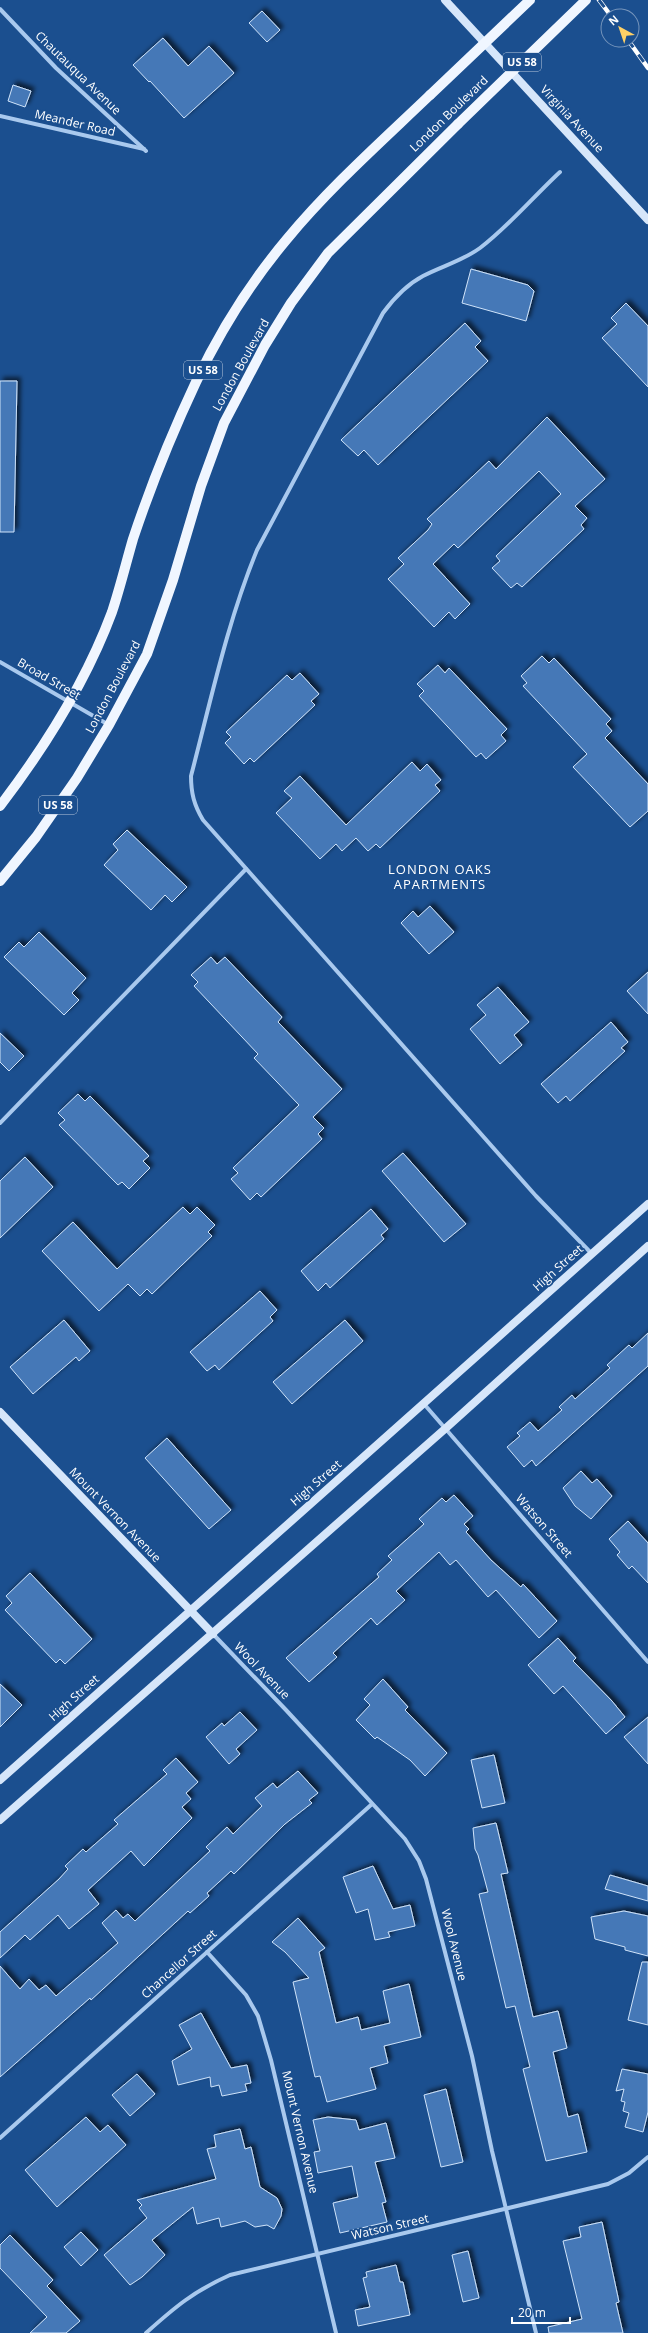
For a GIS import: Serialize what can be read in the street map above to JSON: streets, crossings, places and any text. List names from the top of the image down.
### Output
{
  "streets": {
    "main road": [
      "US 58",
      "London Boulevard",
      "Virginia Avenue",
      "High Street",
      "Mount Vernon Avenue"
    ],
    "street": [
      "Chautauqua Avenue",
      "Meander Road",
      "Broad Street",
      "Watson Street",
      "Wool Avenue",
      "Chancellor Street"
    ]
  },
  "crossings": [
    ["US 58", "Broad Street"],
    ["Chautauqua Avenue", "Meander Road"],
    ["London Boulevard", "Broad Street"],
    ["High Street", "Mount Vernon Avenue"],
    ["High Street", "Watson Street"],
    ["Mount Vernon Avenue", "Watson Street"],
    ["Mount Vernon Avenue", "Wool Avenue"],
    ["Mount Vernon Avenue", "Chancellor Street"],
    ["Watson Street", "Wool Avenue"],
    ["Wool Avenue", "Chancellor Street"]
  ],
  "districts": ["LONDON OAKS APARTMENTS"],
  "scale_bar": "20 m",
  "north": "top left"
}
